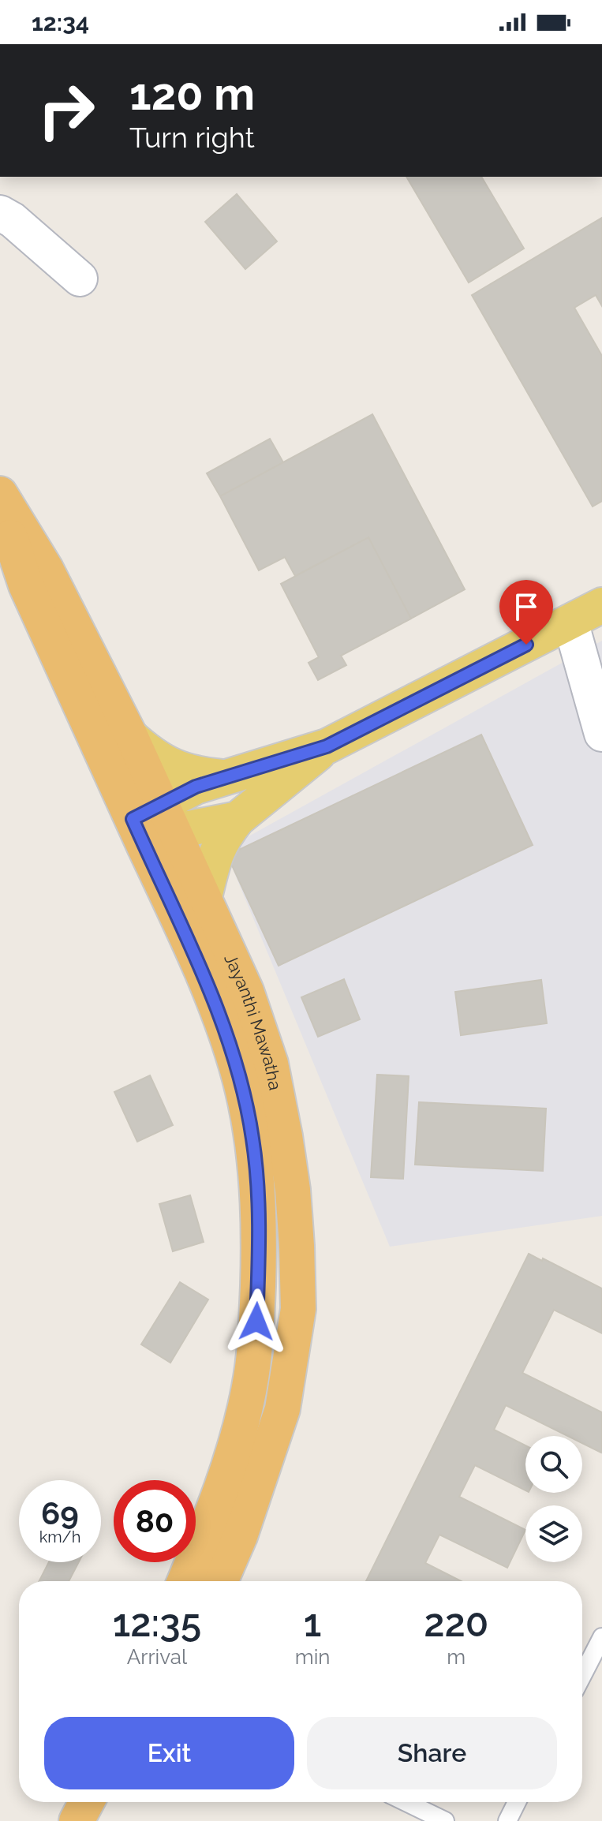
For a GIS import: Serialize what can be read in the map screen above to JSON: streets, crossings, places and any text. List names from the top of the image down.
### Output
{
  "streets": {
    "highway": ["Jayanthi Mawatha"]
  },
  "page": {
    "status": "12:34",
    "turn": ["120 m", "Turn right"],
    "speed": "69 km/h",
    "limit": "80",
    "eta": [
      "12:35",
      "Arrival",
      "1",
      "min",
      "220",
      "m"
    ],
    "buttons": ["Exit", "Share"]
  }
}
